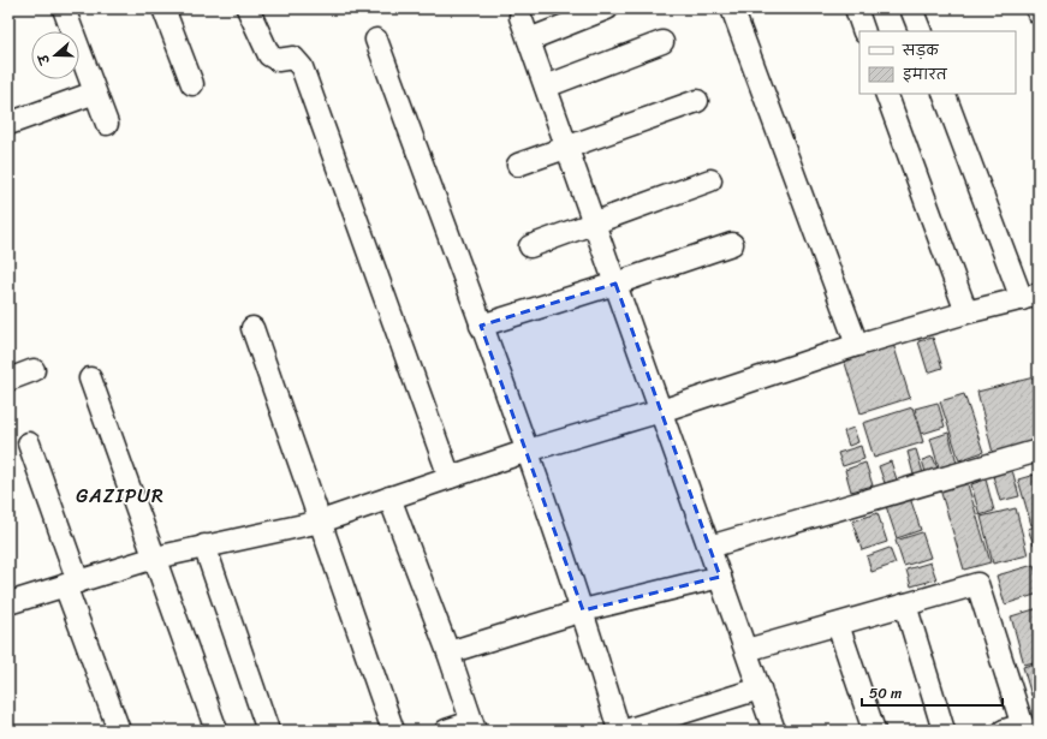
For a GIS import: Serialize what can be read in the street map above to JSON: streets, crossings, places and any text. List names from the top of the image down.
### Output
{
  "districts": ["GAZIPUR"],
  "legend": ["सड़क", "इमारत"],
  "scale_bar": "50 m",
  "north": "left"
}
